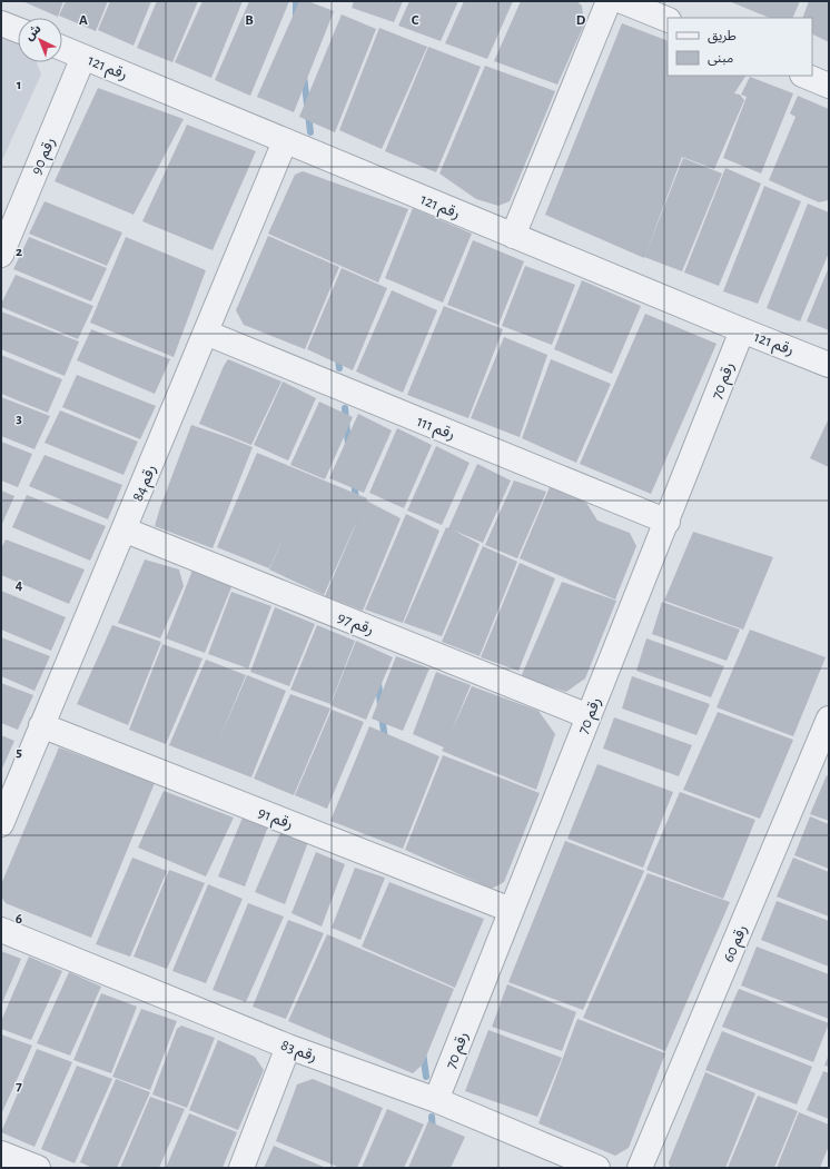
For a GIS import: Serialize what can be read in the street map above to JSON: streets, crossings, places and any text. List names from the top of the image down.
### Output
{
  "streets": {
    "street": [
      "رقم 121",
      "رقم 90",
      "رقم 70",
      "رقم 111",
      "رقم 84",
      "رقم 97",
      "رقم 91",
      "رقم 60",
      "رقم 83"
    ]
  },
  "crossings": [
    ["رقم 121", "رقم 90"],
    ["رقم 121", "رقم 70"],
    ["رقم 121", "رقم 84"],
    ["رقم 70", "رقم 111"],
    ["رقم 70", "رقم 97"],
    ["رقم 70", "رقم 91"],
    ["رقم 70", "رقم 83"],
    ["رقم 111", "رقم 84"],
    ["رقم 84", "رقم 97"],
    ["رقم 84", "رقم 91"]
  ],
  "legend": ["طريق", "مبنى"],
  "north": "top left",
  "grid": {
    "columns": [
      "A",
      "B",
      "C",
      "D"
    ],
    "rows": [
      "1",
      "2",
      "3",
      "4",
      "5",
      "6",
      "7"
    ]
  }
}
